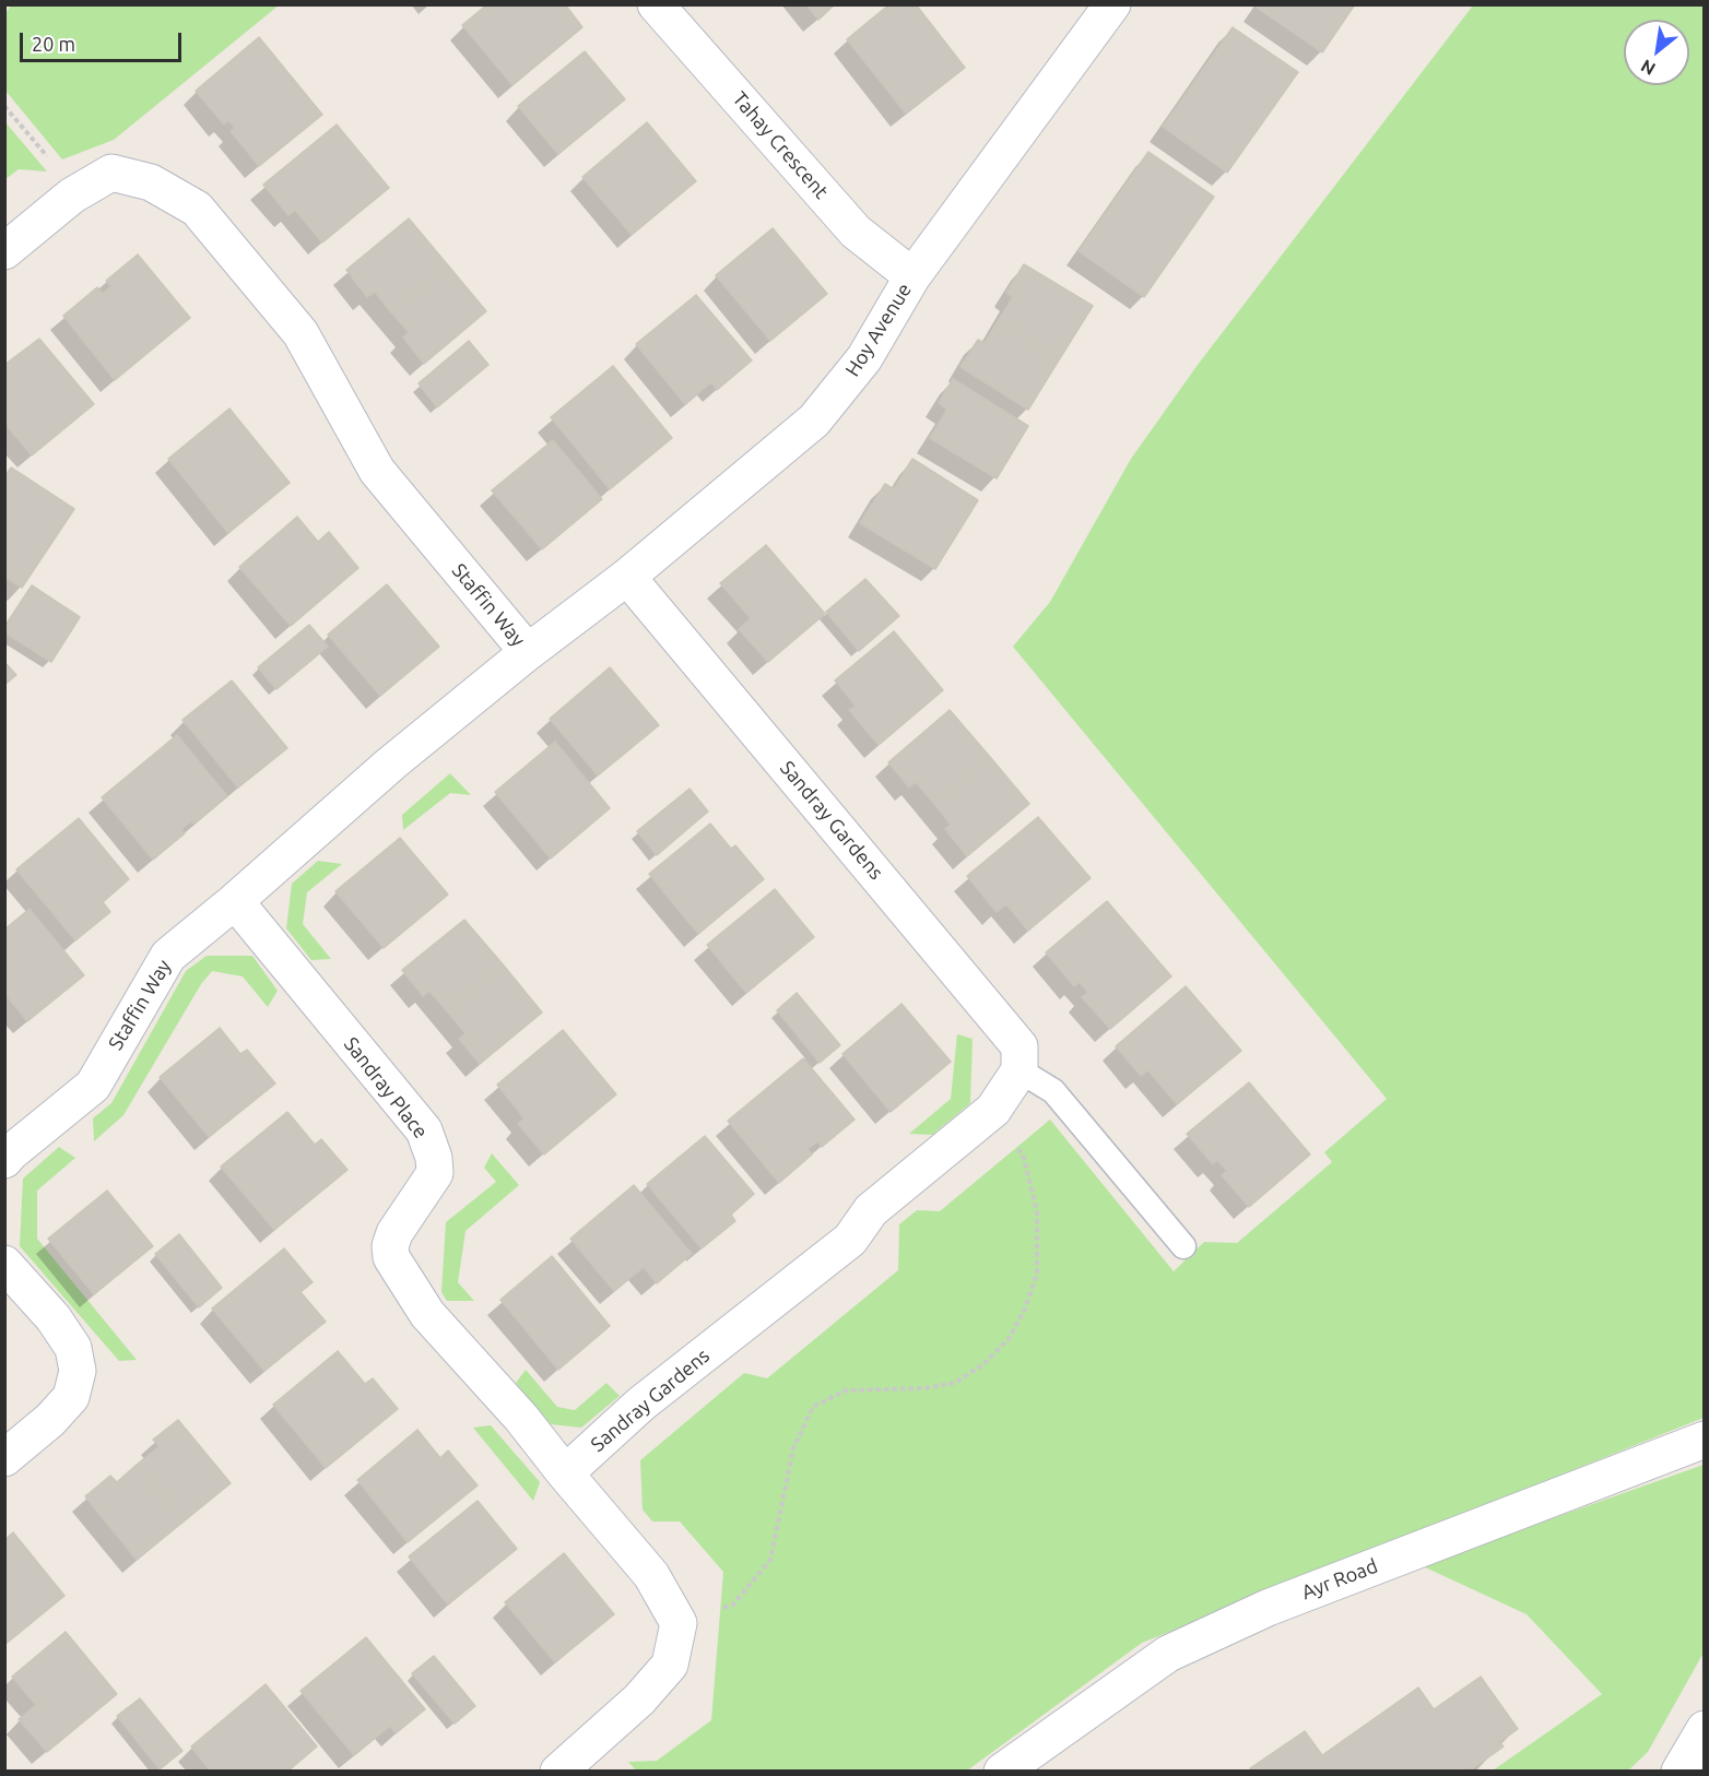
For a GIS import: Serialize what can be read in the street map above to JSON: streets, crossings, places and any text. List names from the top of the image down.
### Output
{
  "streets": {
    "street": [
      "Tahay Crescent",
      "Hoy Avenue",
      "Staffin Way",
      "Sandray Gardens",
      "Sandray Place",
      "Ayr Road"
    ]
  },
  "crossings": [
    ["Tahay Crescent", "Hoy Avenue"],
    ["Hoy Avenue", "Staffin Way"],
    ["Hoy Avenue", "Sandray Gardens"],
    ["Staffin Way", "Sandray Place"],
    ["Sandray Gardens", "Sandray Place"]
  ],
  "scale_bar": "20 m",
  "north": "bottom left"
}
